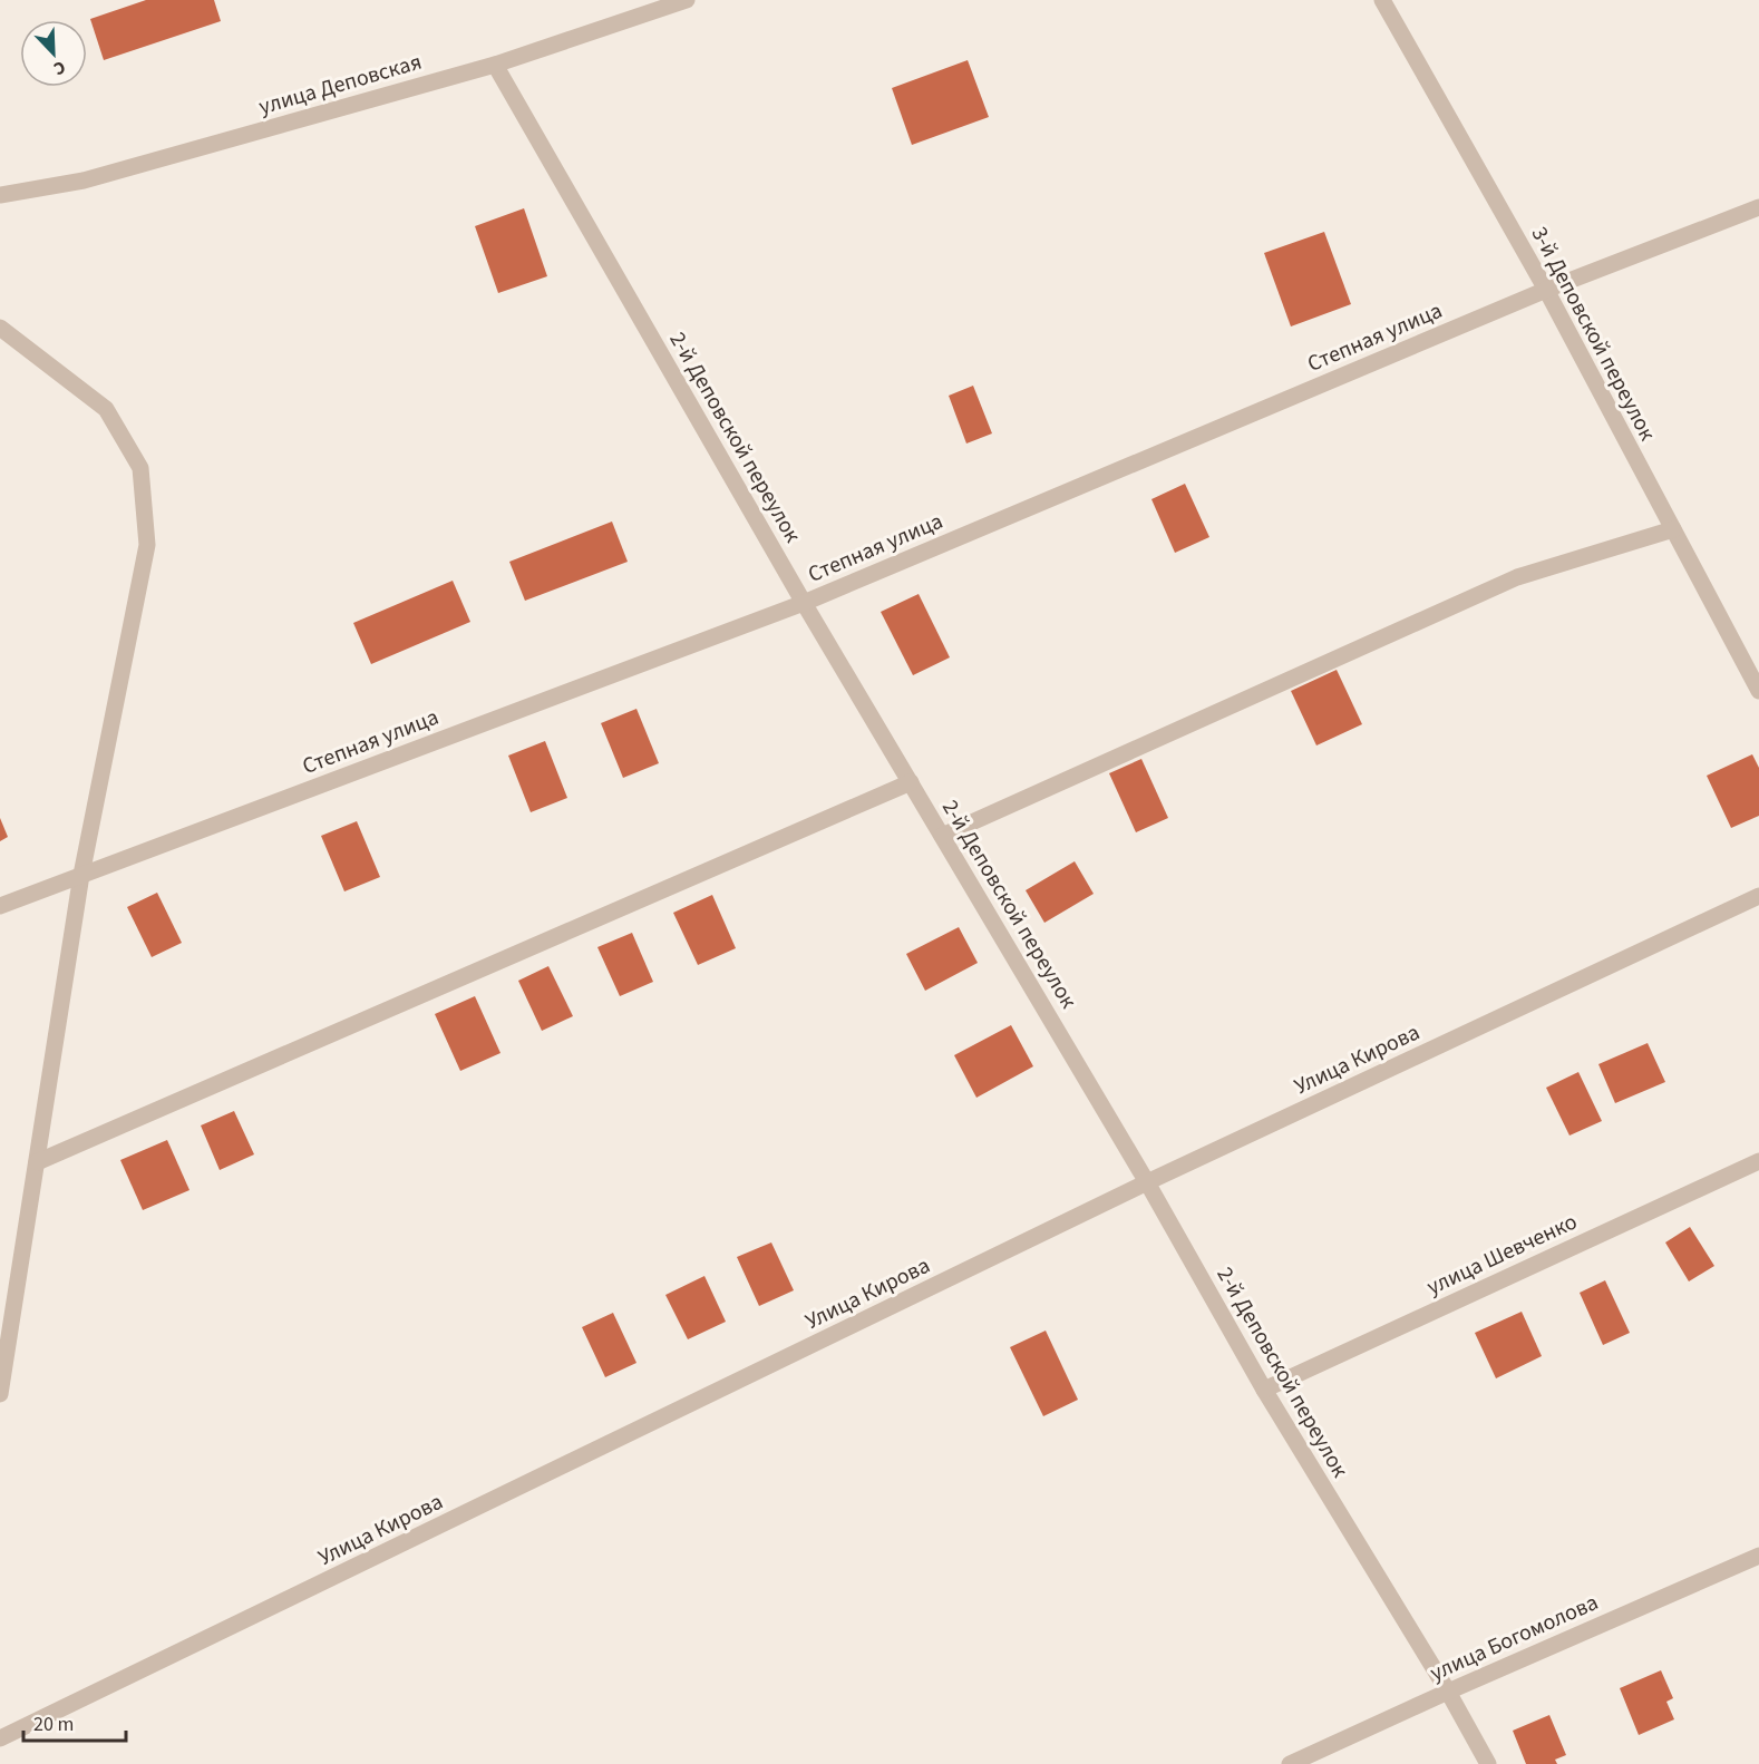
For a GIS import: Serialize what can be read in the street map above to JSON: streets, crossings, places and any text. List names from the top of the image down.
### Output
{
  "streets": {
    "street": [
      "улица Деповская",
      "3-й Деповской переулок",
      "Степная улица",
      "2-й Деповской переулок",
      "Улица Кирова",
      "улица Шевченко",
      "улица Богомолова"
    ]
  },
  "crossings": [
    ["улица Деповская", "2-й Деповской переулок"],
    ["3-й Деповской переулок", "Степная улица"],
    ["Степная улица", "2-й Деповской переулок"],
    ["2-й Деповской переулок", "Улица Кирова"],
    ["2-й Деповской переулок", "улица Шевченко"],
    ["2-й Деповской переулок", "улица Богомолова"]
  ],
  "scale_bar": "20 m",
  "north": "bottom right"
}
